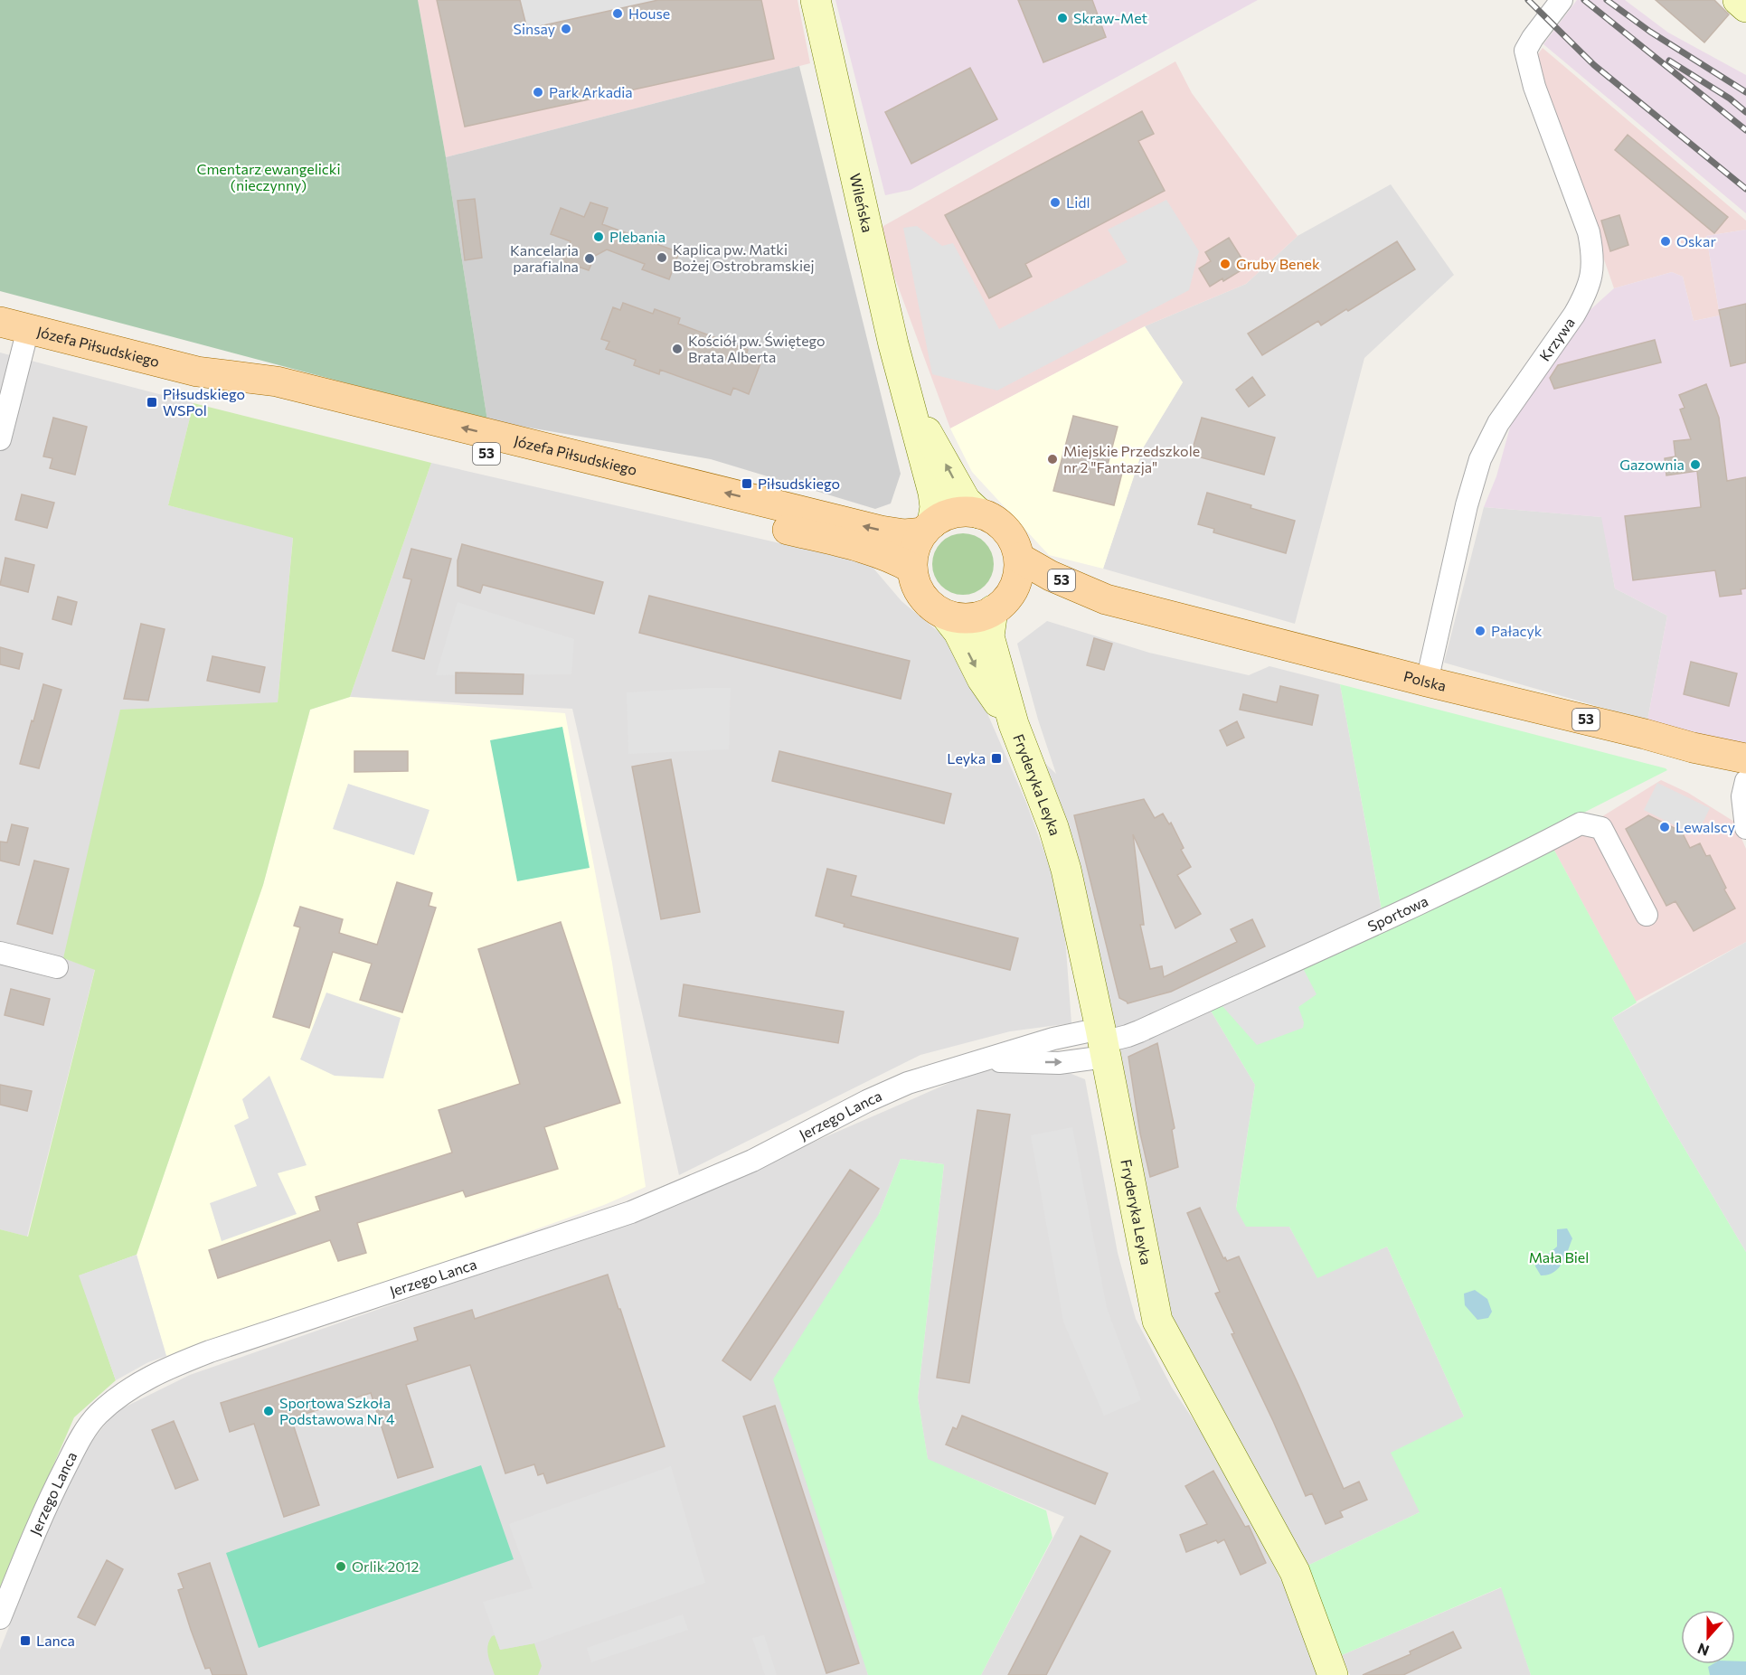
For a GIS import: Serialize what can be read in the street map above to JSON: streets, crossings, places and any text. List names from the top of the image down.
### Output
{
  "streets": {
    "main road": ["Józefa Piłsudskiego", "53", "Polska"],
    "street": [
      "Wileńska",
      "Krzywa",
      "Fryderyka Leyka",
      "Sportowa",
      "Jerzego Lanca"
    ]
  },
  "crossings": [
    ["Wileńska", "Józefa Piłsudskiego"],
    ["Wileńska", "53"],
    ["Wileńska", "Polska"],
    ["Wileńska", "Fryderyka Leyka"],
    ["Krzywa", "Polska"],
    ["Józefa Piłsudskiego", "53"],
    ["Józefa Piłsudskiego", "Polska"],
    ["Józefa Piłsudskiego", "Fryderyka Leyka"],
    ["53", "Polska"],
    ["53", "Fryderyka Leyka"],
    ["Polska", "Fryderyka Leyka"],
    ["Fryderyka Leyka", "Sportowa"],
    ["Fryderyka Leyka", "Jerzego Lanca"],
    ["Sportowa", "Jerzego Lanca"]
  ],
  "parks": ["Cmentarz ewangelicki (nieczynny)", "Mała Biel"],
  "places": {
    "other": [
      "House",
      "Skraw-Met",
      "Sinsay",
      "Park Arkadia",
      "Lidl",
      "Plebania",
      "Oskar",
      "Kaplica pw. Matki Bożej Ostrobramskiej",
      "Kancelaria parafialna",
      "Gruby Benek",
      "Kościół pw. Świętego Brata Alberta",
      "Miejskie Przedszkole nr 2 \"Fantazja\"",
      "Gazownia",
      "Pałacyk",
      "Lewalscy",
      "Sportowa Szkoła Podstawowa Nr 4",
      "Orlik 2012"
    ],
    "transit": [
      "Piłsudskiego WSPol",
      "Piłsudskiego",
      "Leyka",
      "Lanca"
    ]
  },
  "north": "bottom"
}
